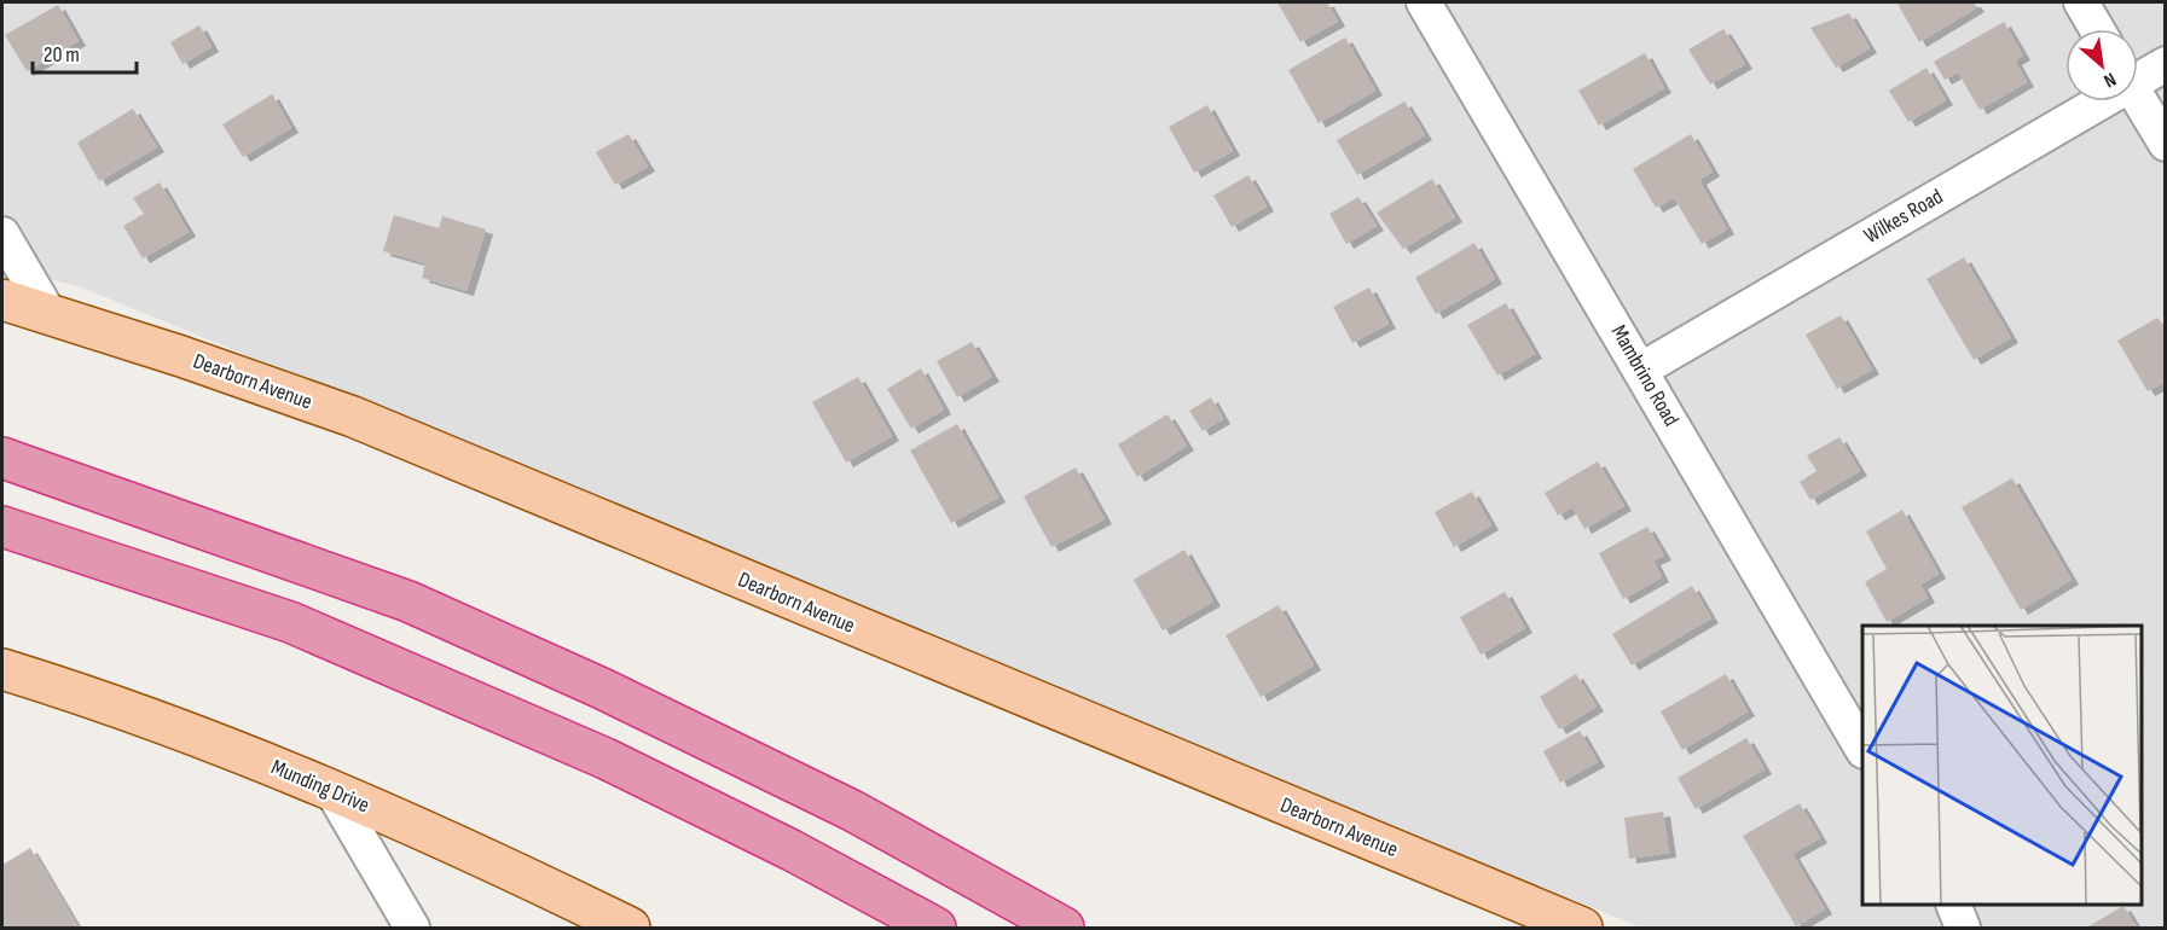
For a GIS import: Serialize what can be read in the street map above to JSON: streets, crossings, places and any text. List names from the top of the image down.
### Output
{
  "streets": {
    "main road": ["Dearborn Avenue", "Munding Drive"],
    "street": ["Wilkes Road", "Mambrino Road"]
  },
  "crossings": [
    ["Wilkes Road", "Mambrino Road"]
  ],
  "scale_bar": "20 m",
  "north": "bottom right"
}
